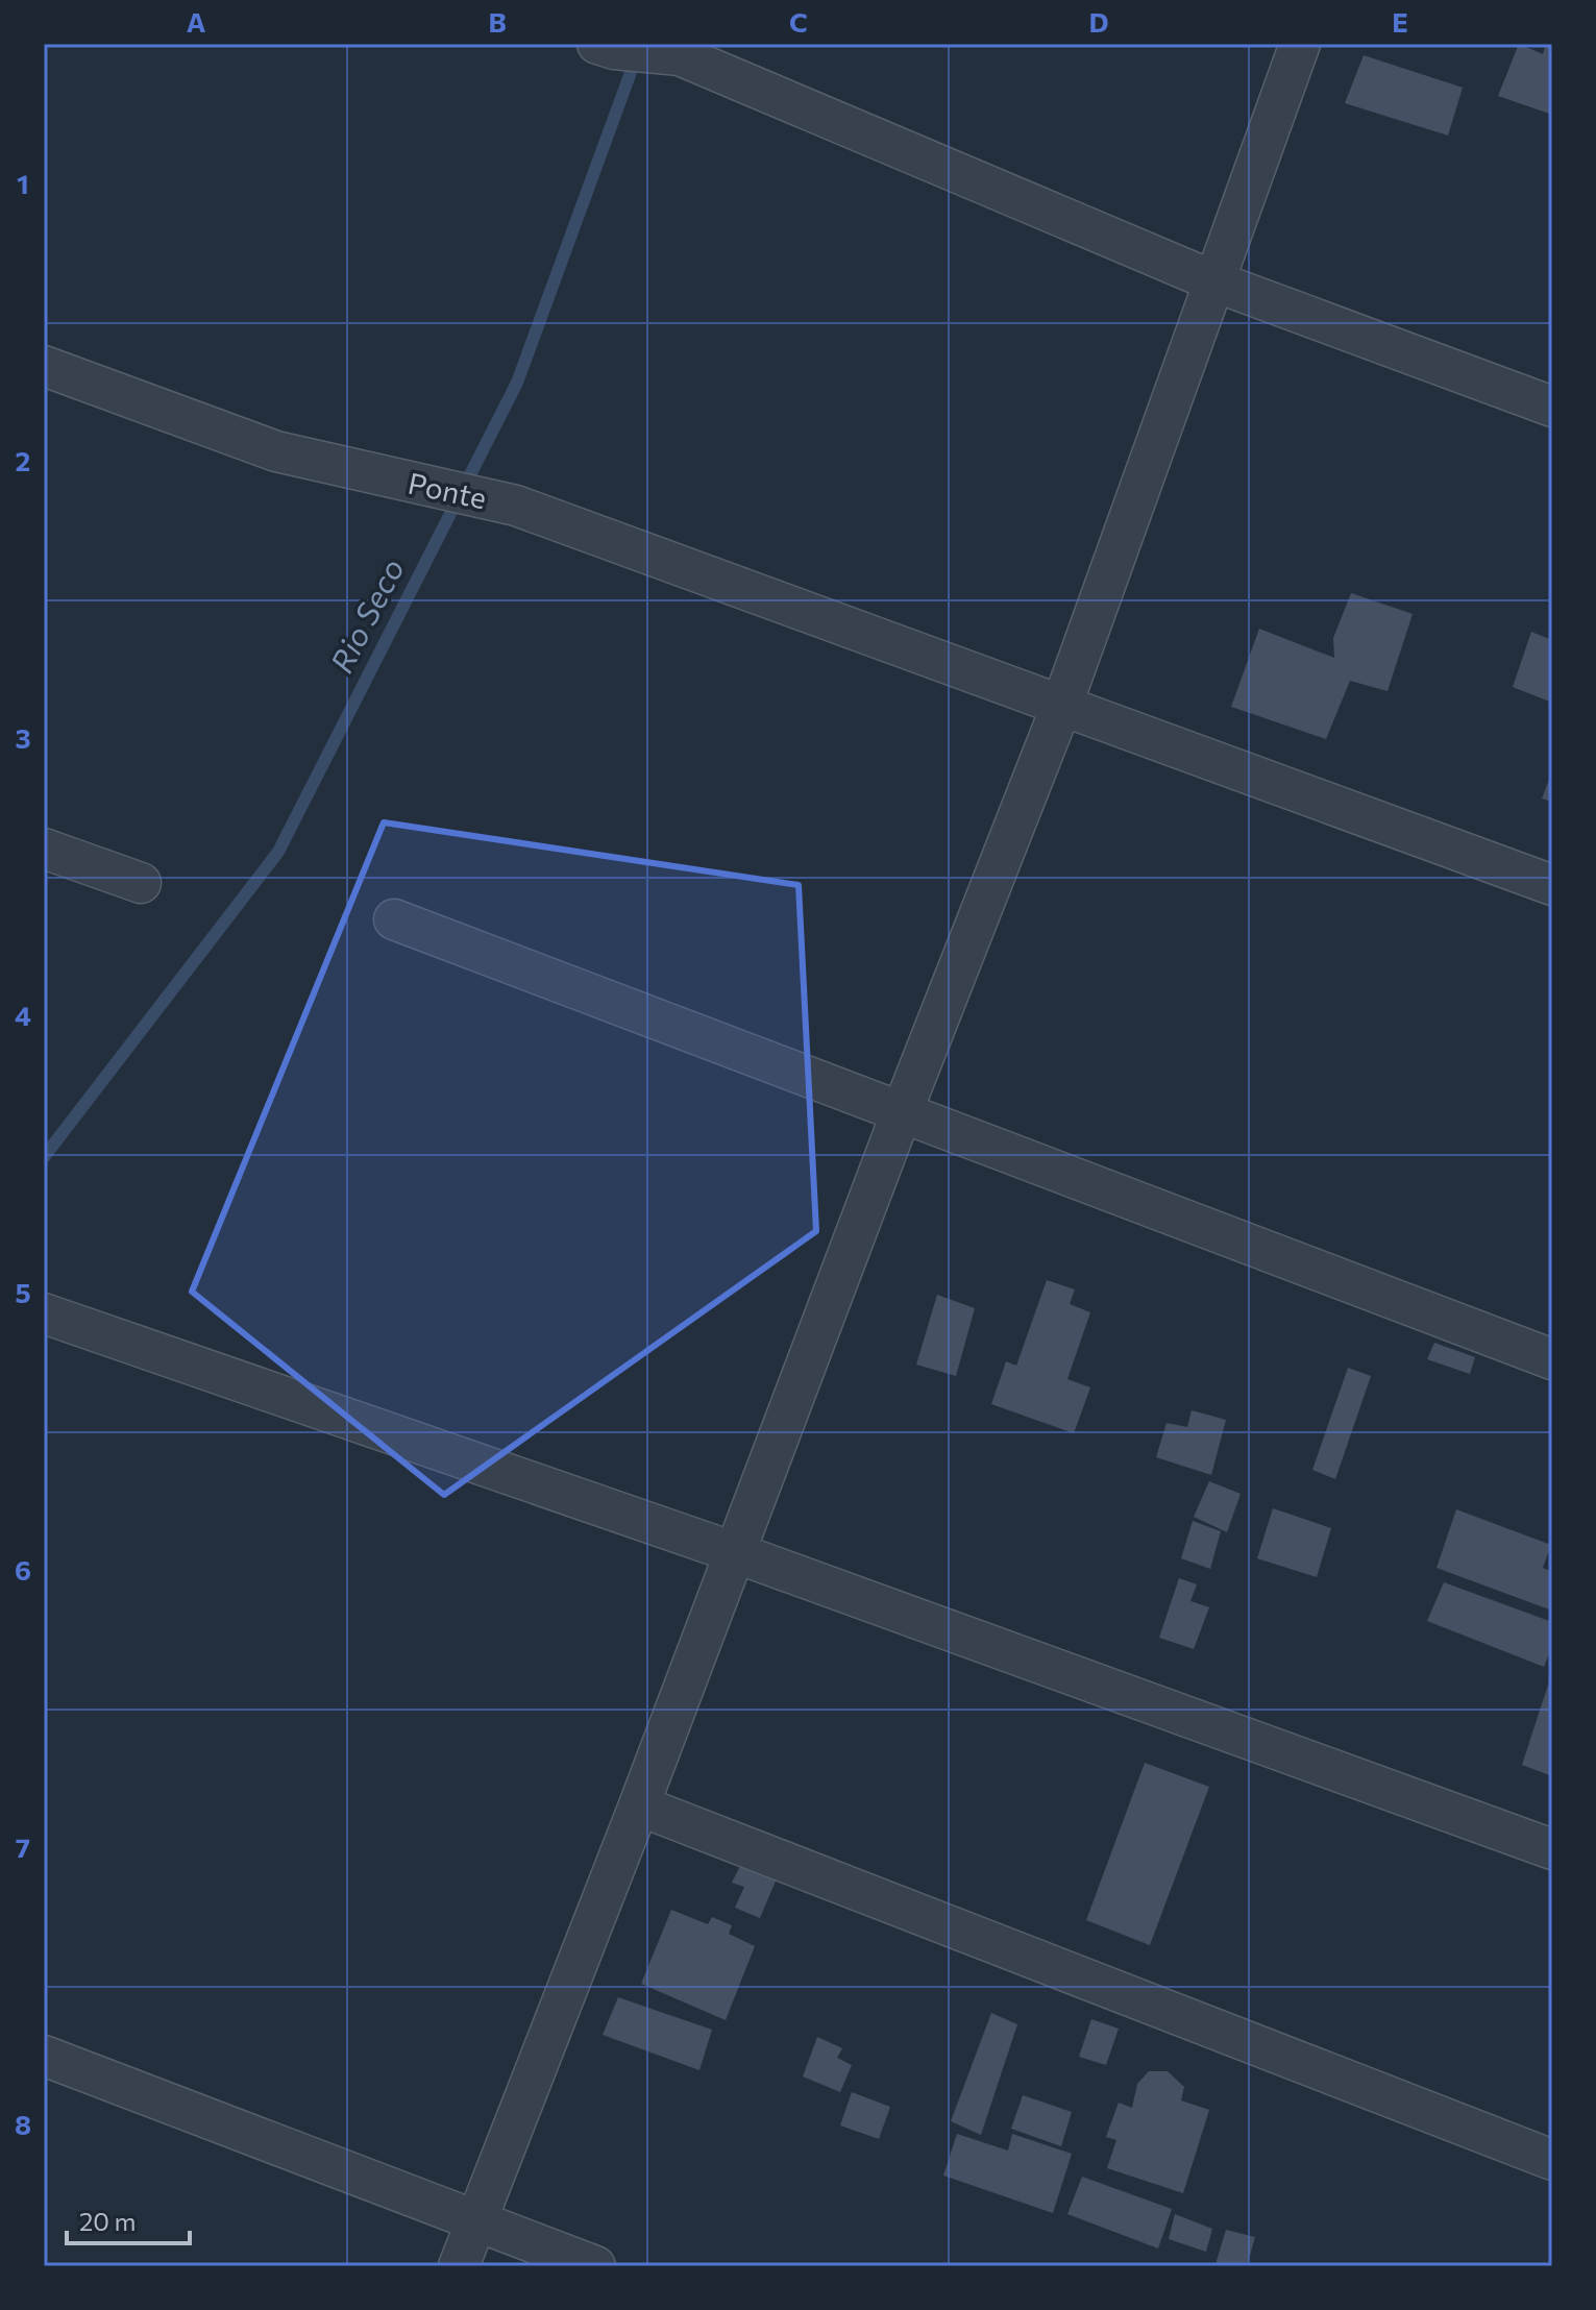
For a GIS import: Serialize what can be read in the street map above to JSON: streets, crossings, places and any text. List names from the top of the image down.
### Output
{
  "streets": {
    "street": ["Ponte"]
  },
  "water": ["Rio Seco"],
  "scale_bar": "20 m",
  "grid": {
    "columns": [
      "A",
      "B",
      "C",
      "D",
      "E"
    ],
    "rows": [
      "1",
      "2",
      "3",
      "4",
      "5",
      "6",
      "7",
      "8"
    ]
  }
}
